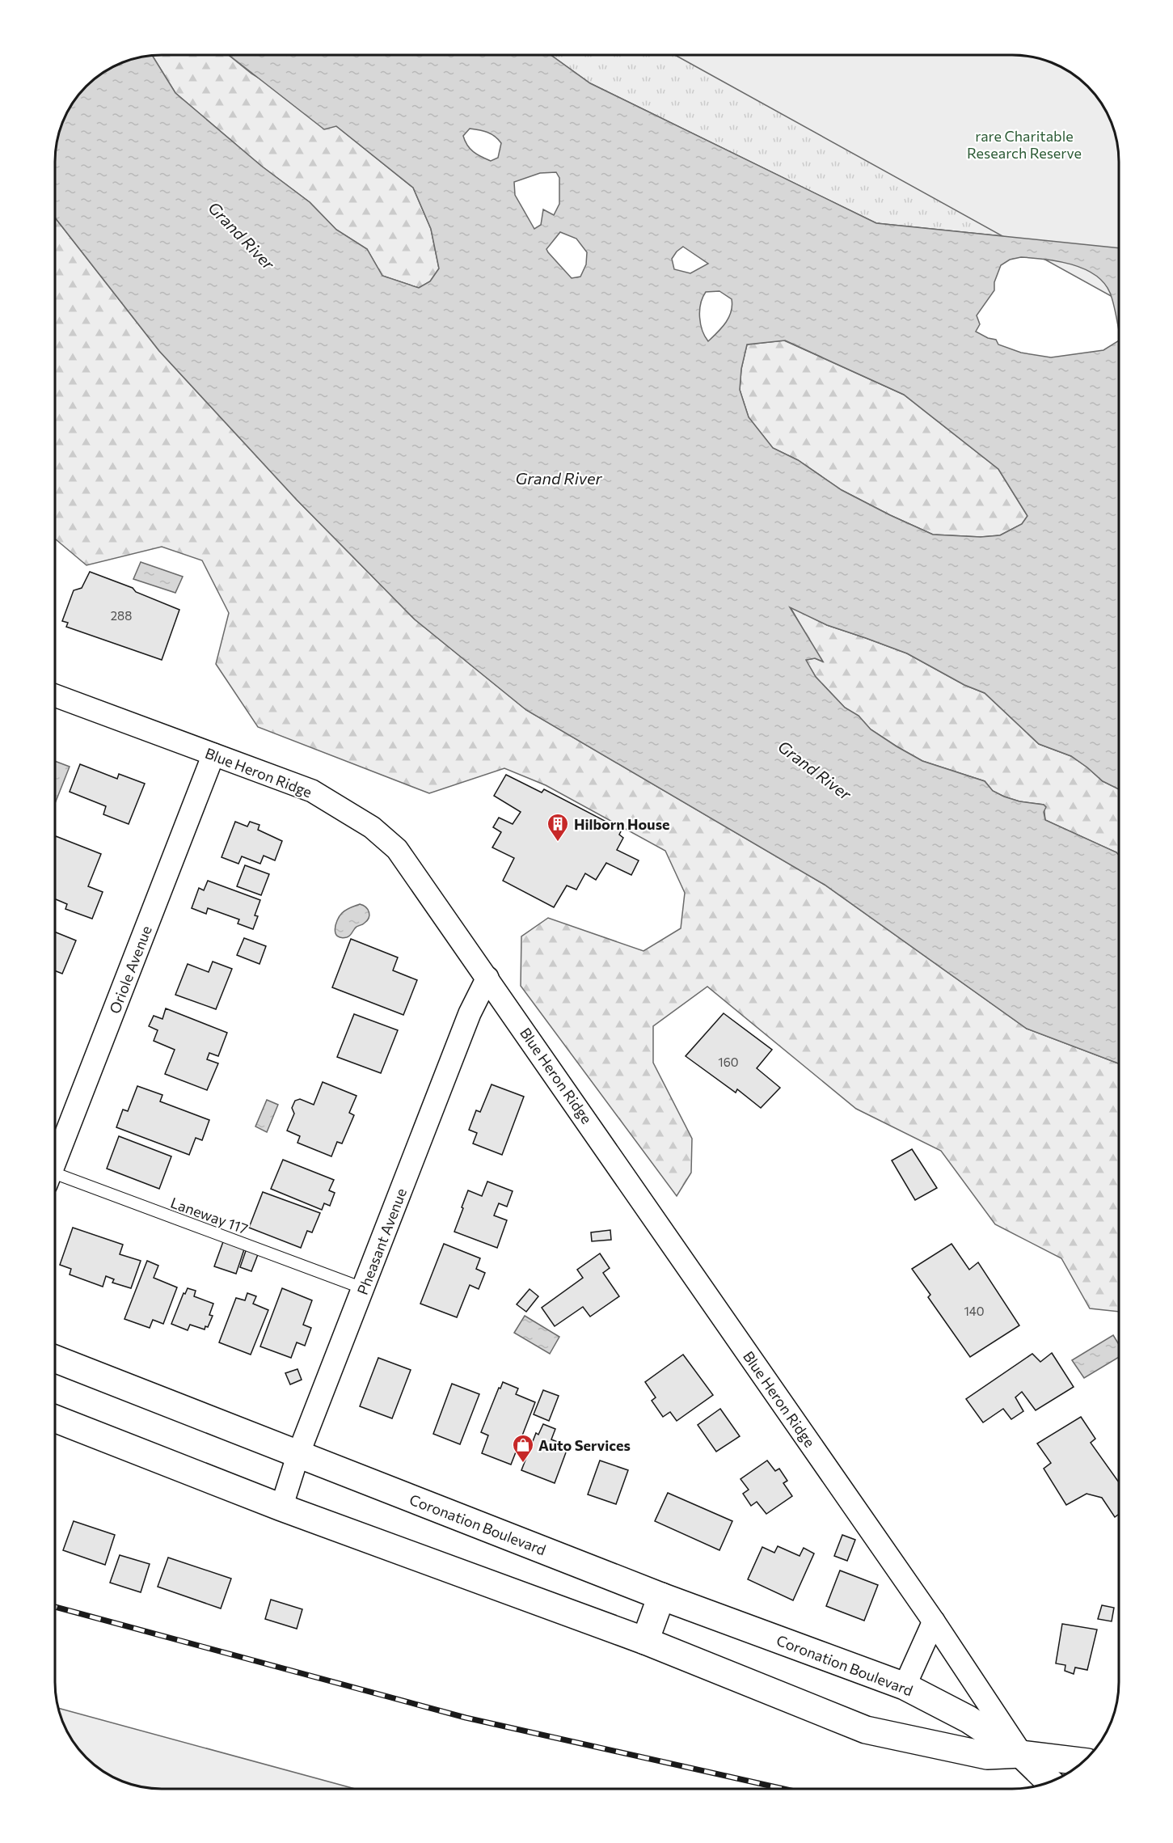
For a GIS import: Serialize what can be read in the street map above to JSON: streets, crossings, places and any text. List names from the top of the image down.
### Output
{
  "streets": {
    "main road": ["Coronation Boulevard"],
    "street": ["Blue Heron Ridge", "Oriole Avenue", "Pheasant Avenue"],
    "lane": ["Laneway 117"]
  },
  "crossings": [
    ["Blue Heron Ridge", "Oriole Avenue"],
    ["Blue Heron Ridge", "Pheasant Avenue"],
    ["Blue Heron Ridge", "Coronation Boulevard"],
    ["Laneway 117", "Pheasant Avenue"],
    ["Pheasant Avenue", "Coronation Boulevard"]
  ],
  "water": ["Grand River"],
  "parks": ["rare Charitable Research Reserve"],
  "places": {
    "building": ["Hilborn House"],
    "shop": ["Auto Services"]
  },
  "house_numbers": ["288", "160", "140"]
}
